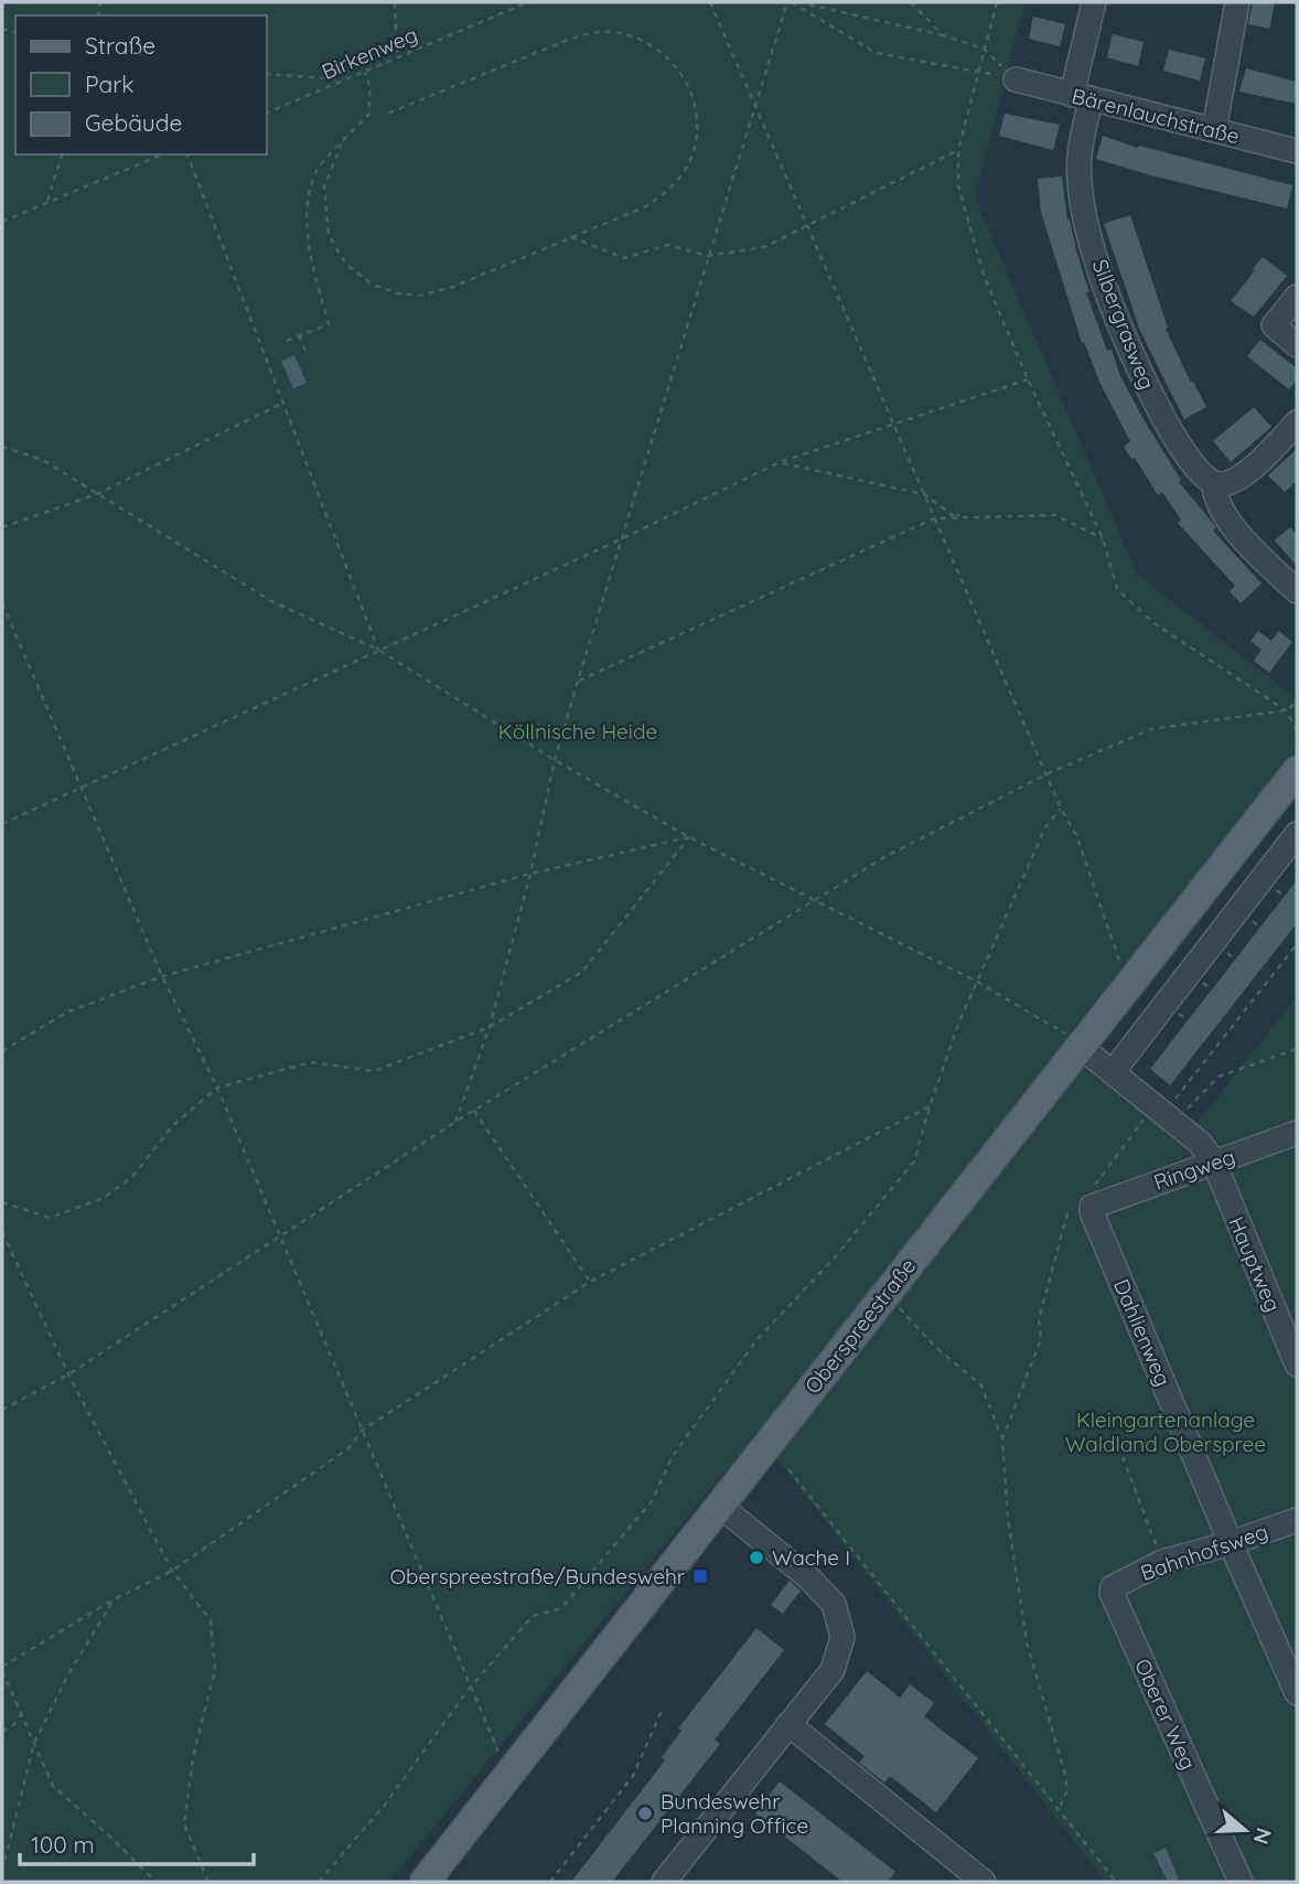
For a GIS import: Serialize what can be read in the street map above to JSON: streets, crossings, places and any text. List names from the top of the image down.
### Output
{
  "streets": {
    "main road": ["Oberspreestraße"],
    "street": [
      "Bärenlauchstraße",
      "Silbergrasweg",
      "Ringweg",
      "Hauptweg",
      "Dahlienweg",
      "Bahnhofsweg",
      "Oberer Weg"
    ],
    "path": ["Birkenweg"]
  },
  "crossings": [
    ["Bärenlauchstraße", "Silbergrasweg"],
    ["Ringweg", "Hauptweg"],
    ["Ringweg", "Dahlienweg"],
    ["Hauptweg", "Oberspreestraße"],
    ["Dahlienweg", "Bahnhofsweg"],
    ["Bahnhofsweg", "Oberer Weg"]
  ],
  "parks": ["Köllnische Heide", "Kleingartenanlage Waldland Oberspree"],
  "places": {
    "other": ["Wache I", "Bundeswehr Planning Office"],
    "transit": ["Oberspreestraße/Bundeswehr"]
  },
  "legend": ["Straße", "Park", "Gebäude"],
  "scale_bar": "100 m",
  "north": "right"
}
